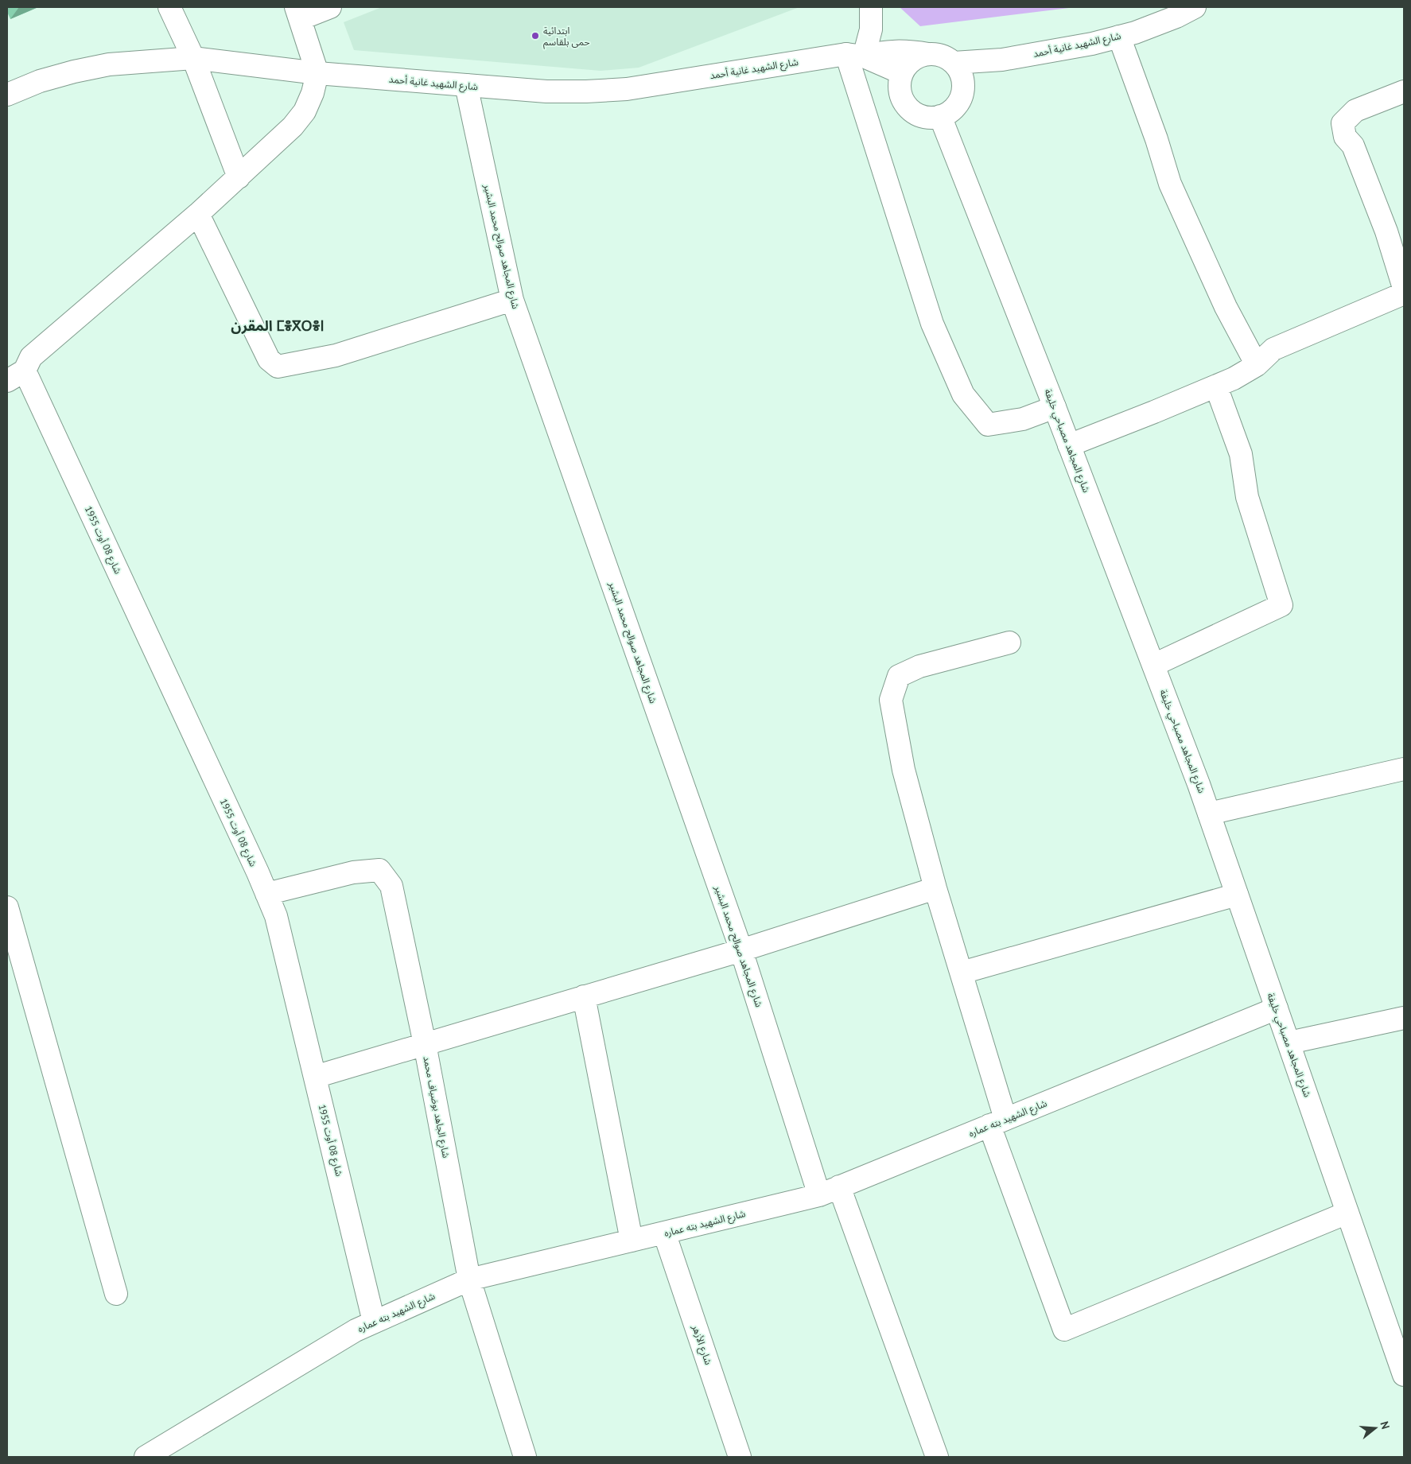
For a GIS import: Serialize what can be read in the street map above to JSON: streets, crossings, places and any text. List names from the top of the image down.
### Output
{
  "streets": {
    "street": [
      "شارع الشهيد غانية أحمد",
      "شارع المجاهد صوالح محمد البشير",
      "شارع المجاهد مصباحي خليفة",
      "شارع 08 أوت 1955",
      "شارع الجاهد بوضياف محمد",
      "شارع الشهيد بته عماره",
      "شارع الأزهر"
    ]
  },
  "crossings": [
    ["شارع الشهيد غانية أحمد", "شارع المجاهد صوالح محمد البشير"],
    ["شارع الشهيد غانية أحمد", "شارع المجاهد مصباحي خليفة"],
    ["شارع المجاهد صوالح محمد البشير", "شارع الشهيد بته عماره"],
    ["شارع المجاهد مصباحي خليفة", "شارع الشهيد بته عماره"],
    ["شارع 08 أوت 1955", "شارع الجاهد بوضياف محمد"],
    ["شارع 08 أوت 1955", "شارع الشهيد بته عماره"],
    ["شارع الجاهد بوضياف محمد", "شارع الشهيد بته عماره"],
    ["شارع الشهيد بته عماره", "شارع الأزهر"]
  ],
  "districts": ["المقرن ⵎⴻⴳⵔⴻⵏ"],
  "places": ["ابتدائية حمى بلقاسم"],
  "north": "right"
}
